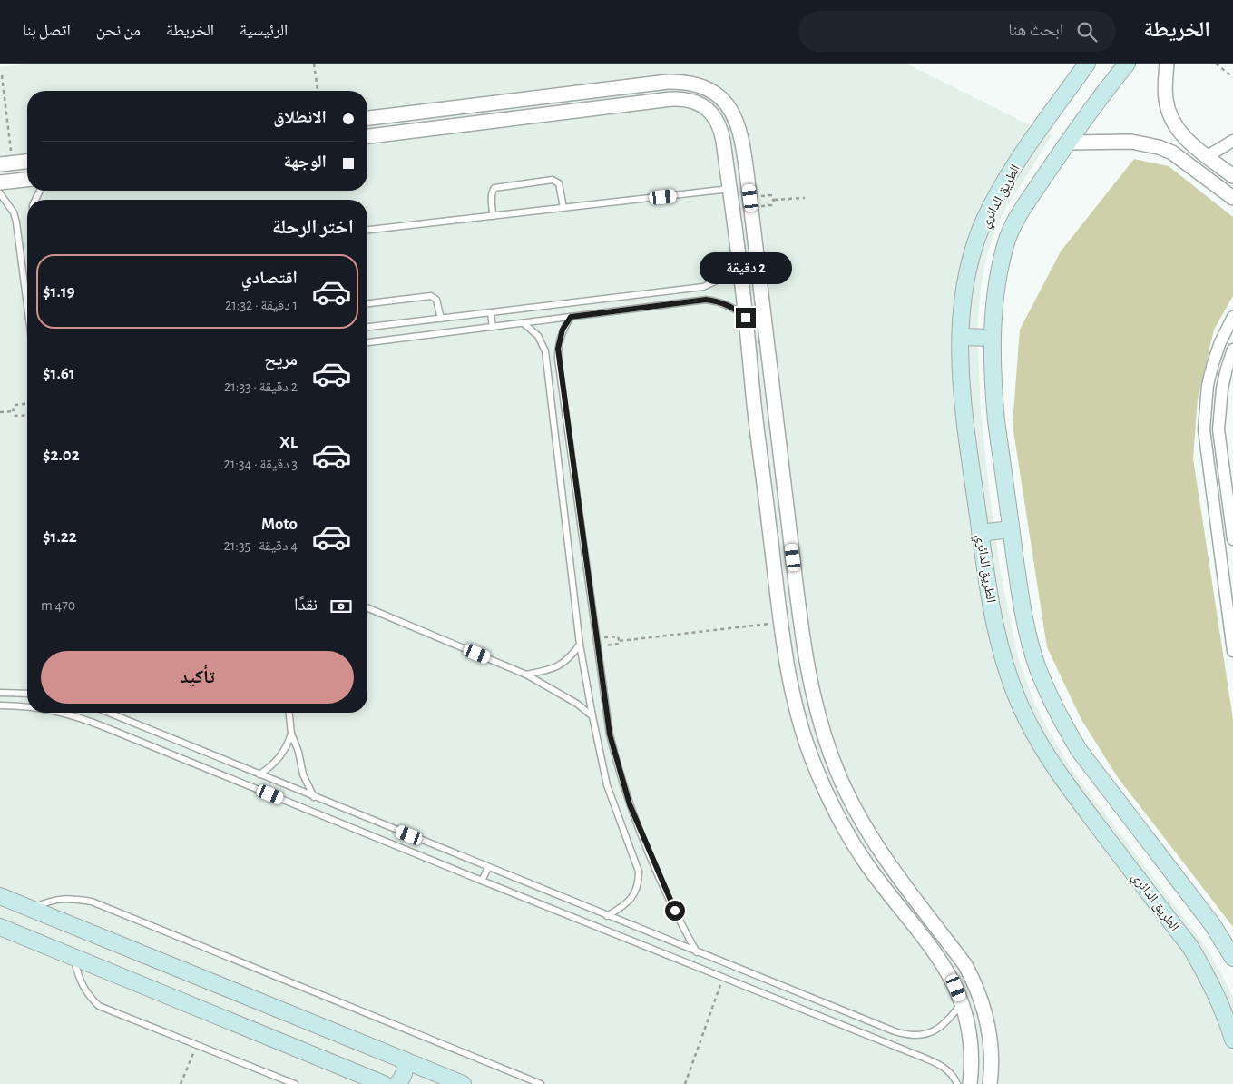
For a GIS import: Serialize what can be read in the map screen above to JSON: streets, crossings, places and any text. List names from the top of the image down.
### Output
{
  "streets": {
    "main road": ["الطريق الدائري"]
  },
  "page": {
    "header": "الخريطة",
    "search": "ابحث هنا",
    "nav": [
      "الرئيسية",
      "الخريطة",
      "من نحن",
      "اتصل بنا"
    ],
    "banner": ["الانطلاق", "الوجهة"],
    "heading": "اختر الرحلة",
    "bubble": "2 دقيقة",
    "list": [
      {
        "name": "اقتصادي",
        "note": "1 دقيقة · 21:32",
        "value": "$1.19"
      },
      {
        "name": "مريح",
        "note": "2 دقيقة · 21:33",
        "value": "$1.61"
      },
      {
        "name": "XL",
        "note": "3 دقيقة · 21:34",
        "value": "$2.02"
      },
      {
        "name": "Moto",
        "note": "4 دقيقة · 21:35",
        "value": "$1.22"
      }
    ],
    "pay": ["نقدًا", "470 m"],
    "buttons": "تأكيد"
  }
}
